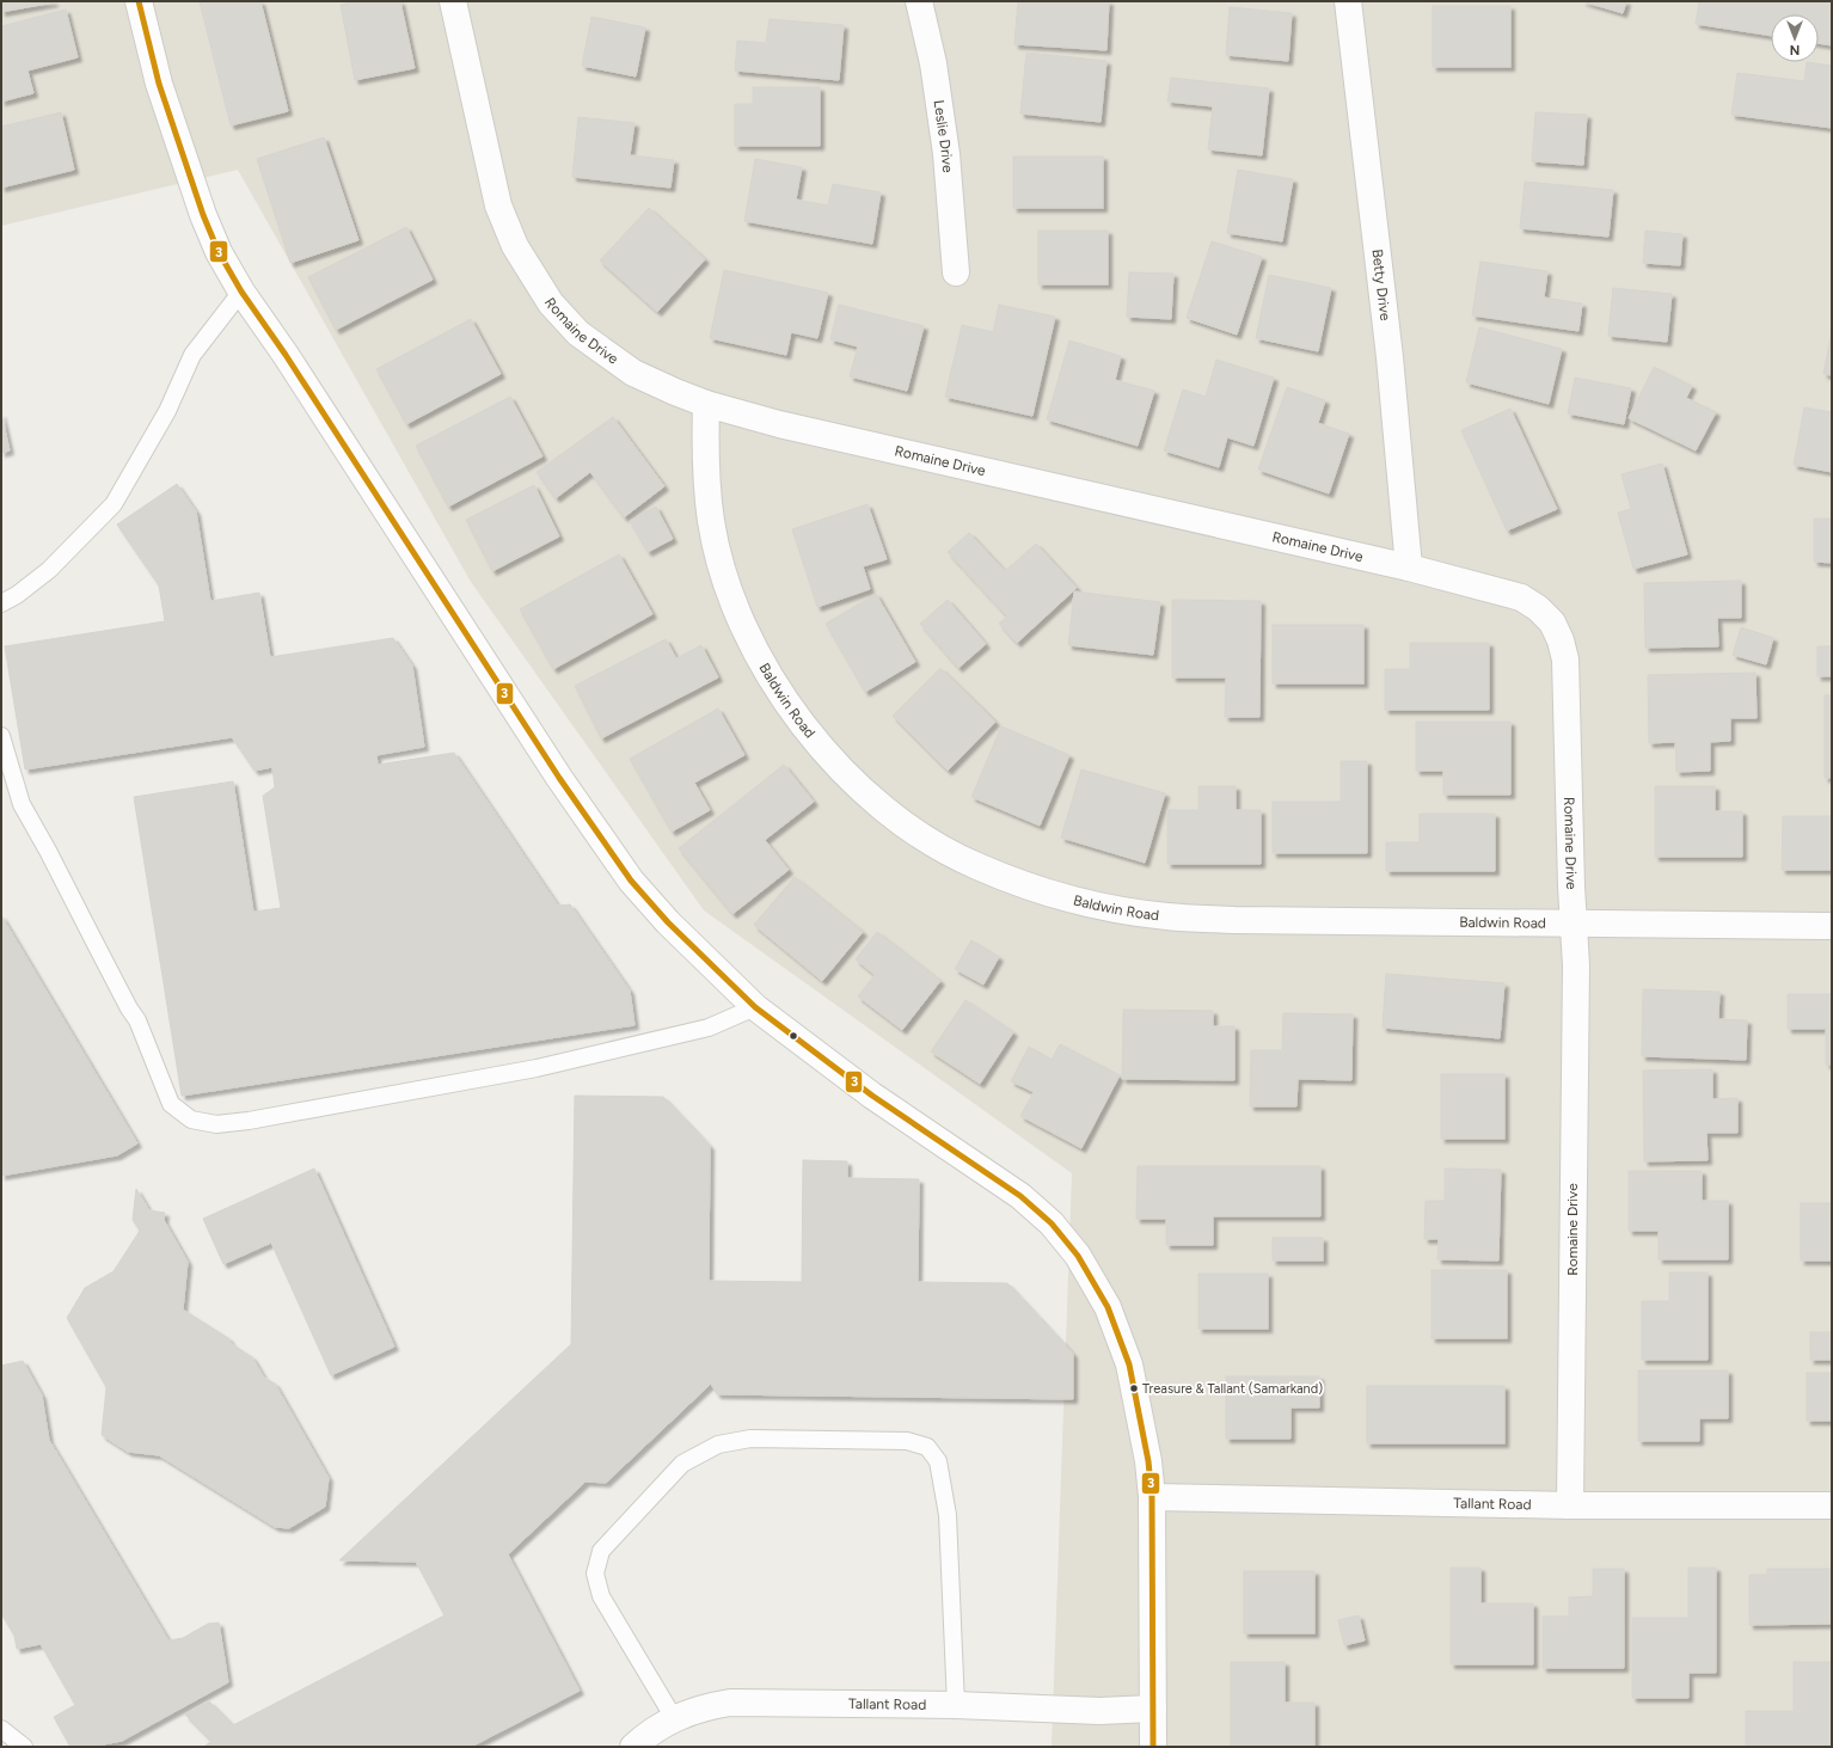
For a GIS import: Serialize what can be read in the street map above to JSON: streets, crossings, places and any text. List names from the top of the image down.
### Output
{
  "streets": {
    "street": [
      "Leslie Drive",
      "Betty Drive",
      "Romaine Drive",
      "Baldwin Road",
      "Tallant Road"
    ]
  },
  "crossings": [
    ["Betty Drive", "Romaine Drive"],
    ["Romaine Drive", "Baldwin Road"],
    ["Romaine Drive", "Tallant Road"]
  ],
  "places": ["Treasure & Tallant (Samarkand)"],
  "lines": ["transit line 3"],
  "north": "bottom"
}
